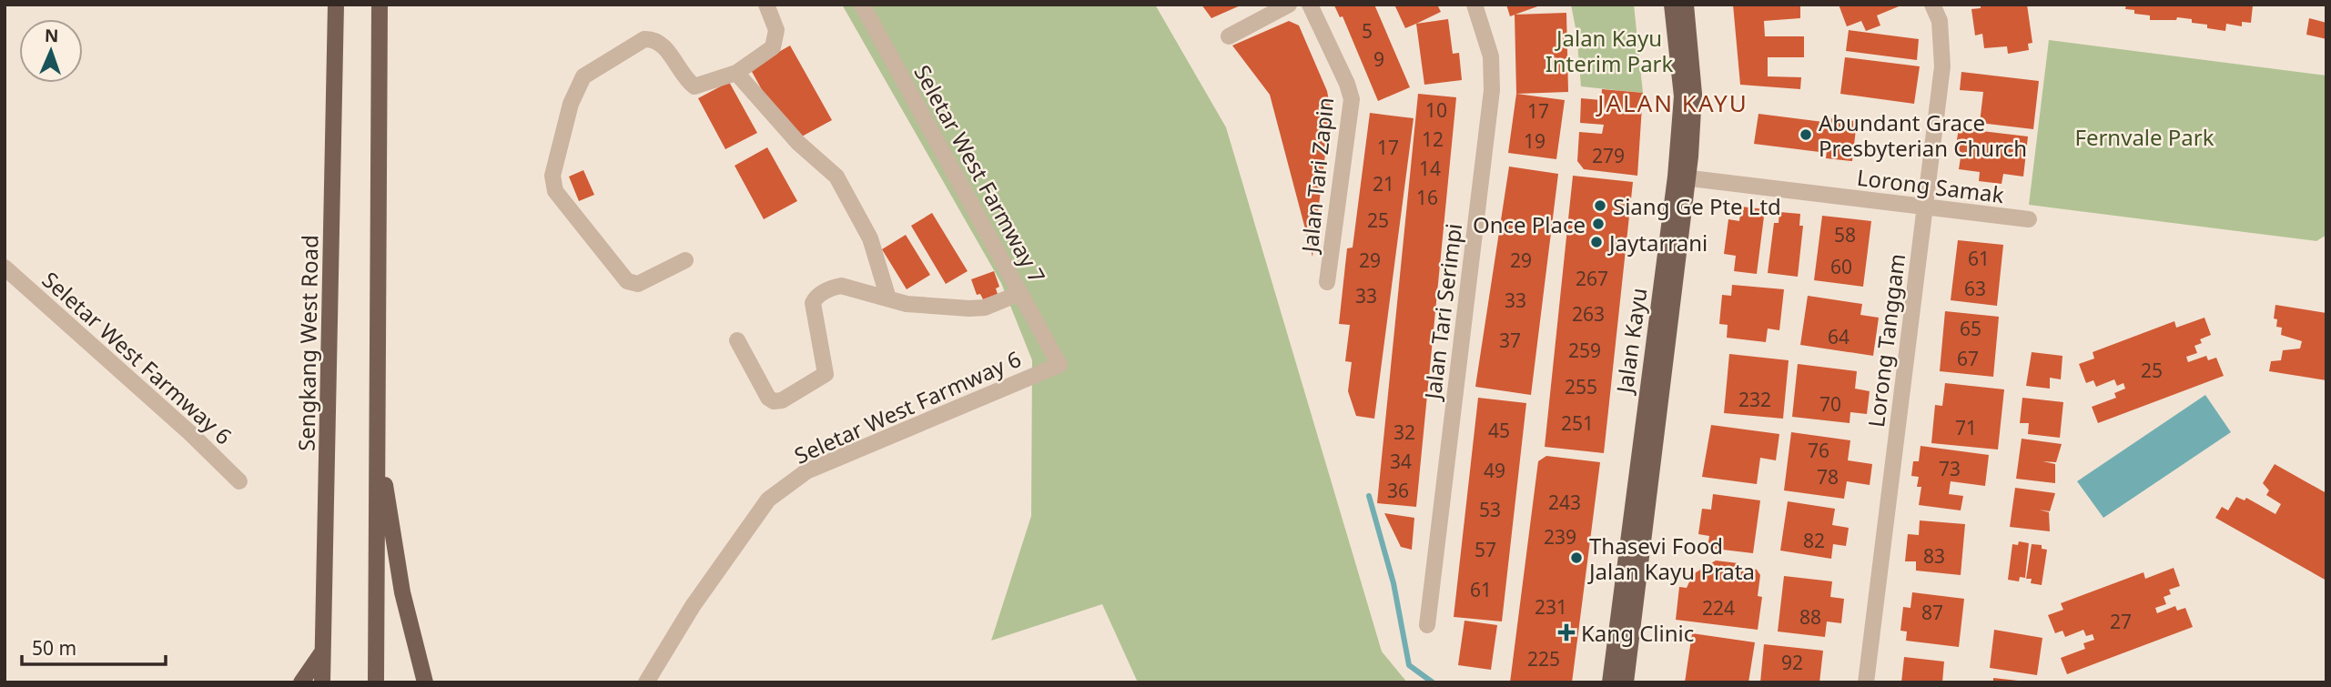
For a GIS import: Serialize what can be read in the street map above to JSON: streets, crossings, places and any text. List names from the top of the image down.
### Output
{
  "streets": {
    "main road": ["Jalan Kayu", "Sengkang West Road"],
    "street": [
      "Seletar West Farmway 7",
      "Jalan Tari Zapin",
      "Lorong Samak",
      "Jalan Tari Serimpi",
      "Lorong Tanggam",
      "Seletar West Farmway 6"
    ]
  },
  "crossings": [
    ["Seletar West Farmway 7", "Seletar West Farmway 6"],
    ["Lorong Samak", "Jalan Kayu"],
    ["Lorong Samak", "Lorong Tanggam"]
  ],
  "districts": ["JALAN KAYU"],
  "parks": ["Jalan Kayu Interim Park", "Fernvale Park"],
  "places": {
    "other": [
      "Abundant Grace Presbyterian Church",
      "Siang Ge Pte Ltd",
      "Once Place",
      "Jaytarrani",
      "Thasevi Food Jalan Kayu Prata"
    ],
    "health": ["Kang Clinic"]
  },
  "house_numbers": [
    "5",
    "9",
    "10",
    "17",
    "12",
    "19",
    "17",
    "279",
    "14",
    "21",
    "16",
    "25",
    "58",
    "61",
    "29",
    "29",
    "60",
    "267",
    "63",
    "33",
    "33",
    "263",
    "65",
    "64",
    "37",
    "259",
    "67",
    "25",
    "255",
    "232",
    "70",
    "251",
    "71",
    "45",
    "32",
    "76",
    "34",
    "73",
    "49",
    "78",
    "36",
    "243",
    "53",
    "239",
    "82",
    "57",
    "83",
    "61",
    "231",
    "224",
    "87",
    "88",
    "27",
    "225",
    "92"
  ],
  "scale_bar": "50 m",
  "north": "top"
}
